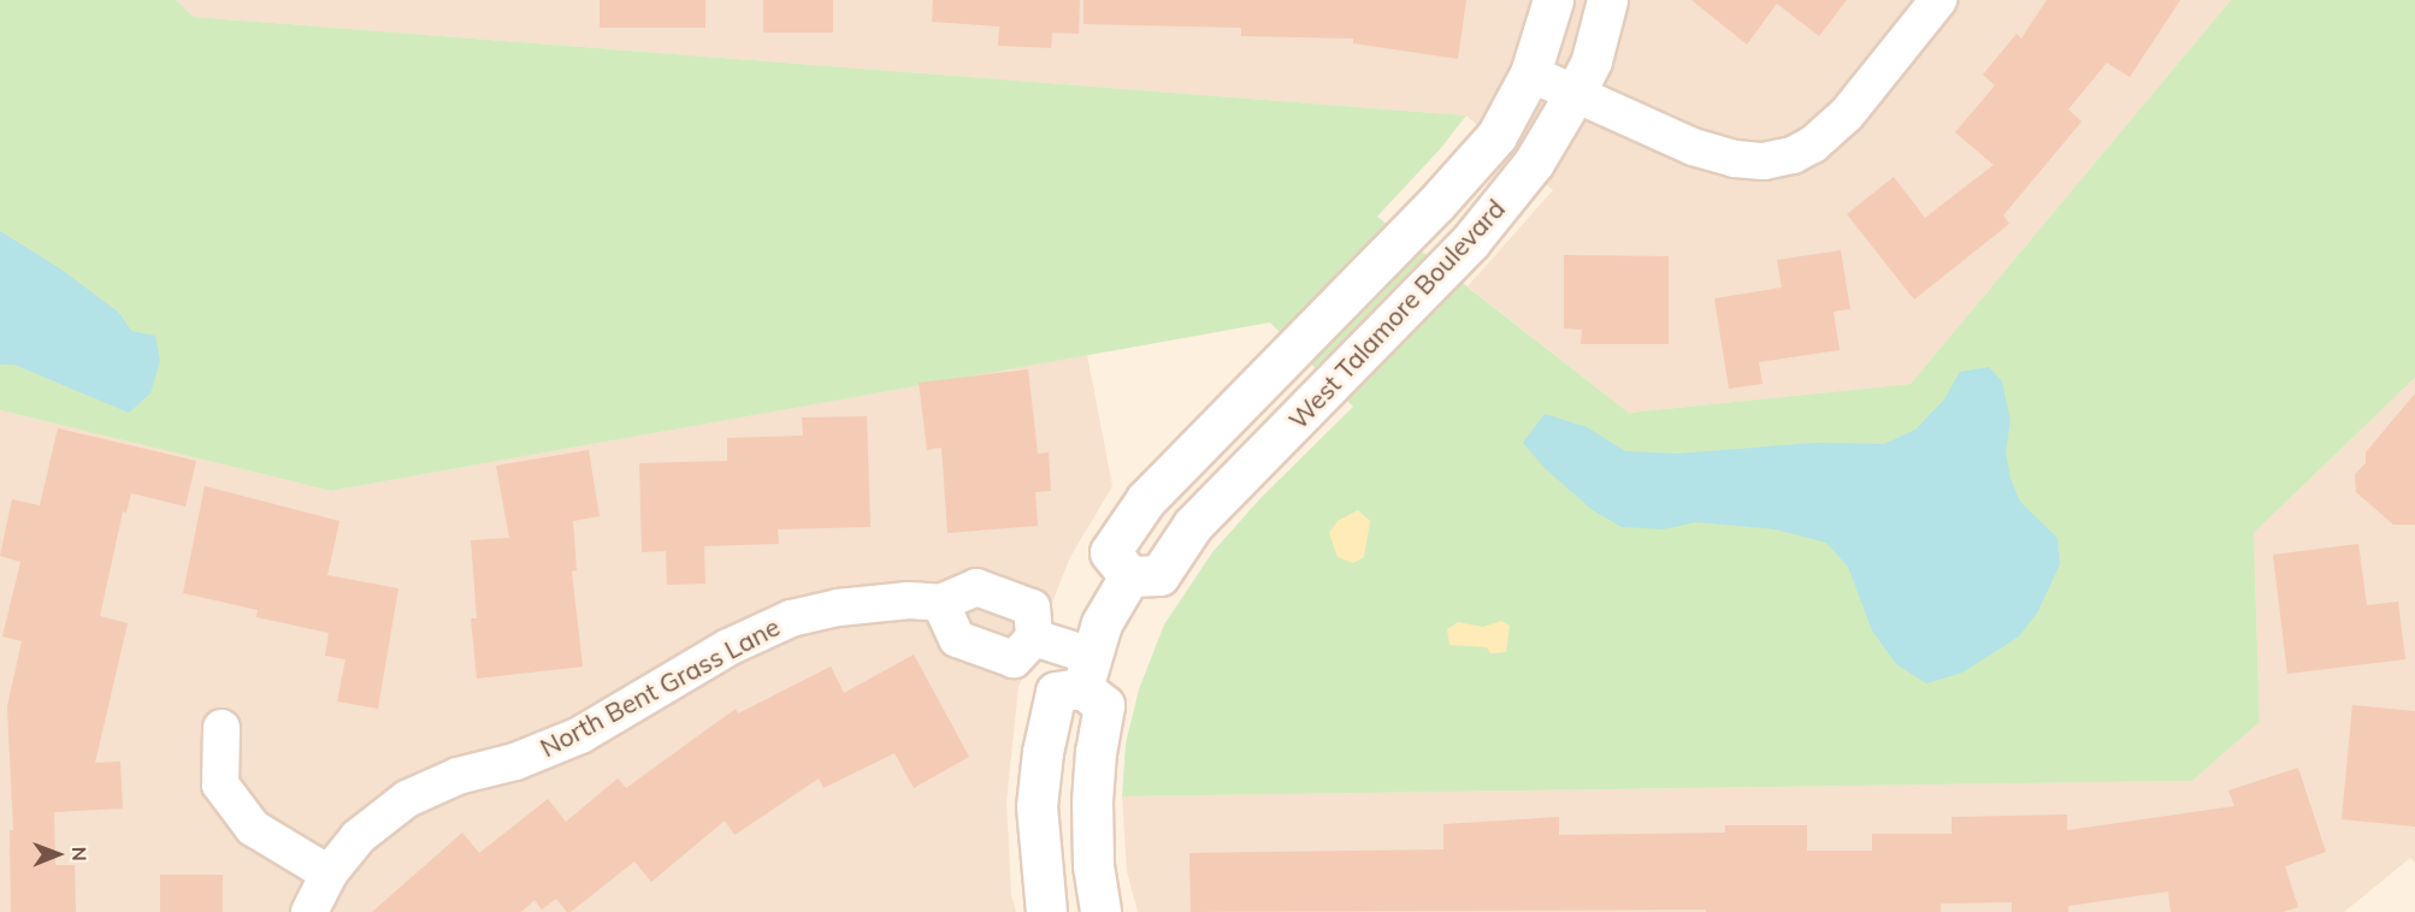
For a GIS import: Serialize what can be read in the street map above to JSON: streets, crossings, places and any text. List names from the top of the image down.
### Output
{
  "streets": {
    "street": ["West Talamore Boulevard", "North Bent Grass Lane"]
  },
  "north": "right"
}
